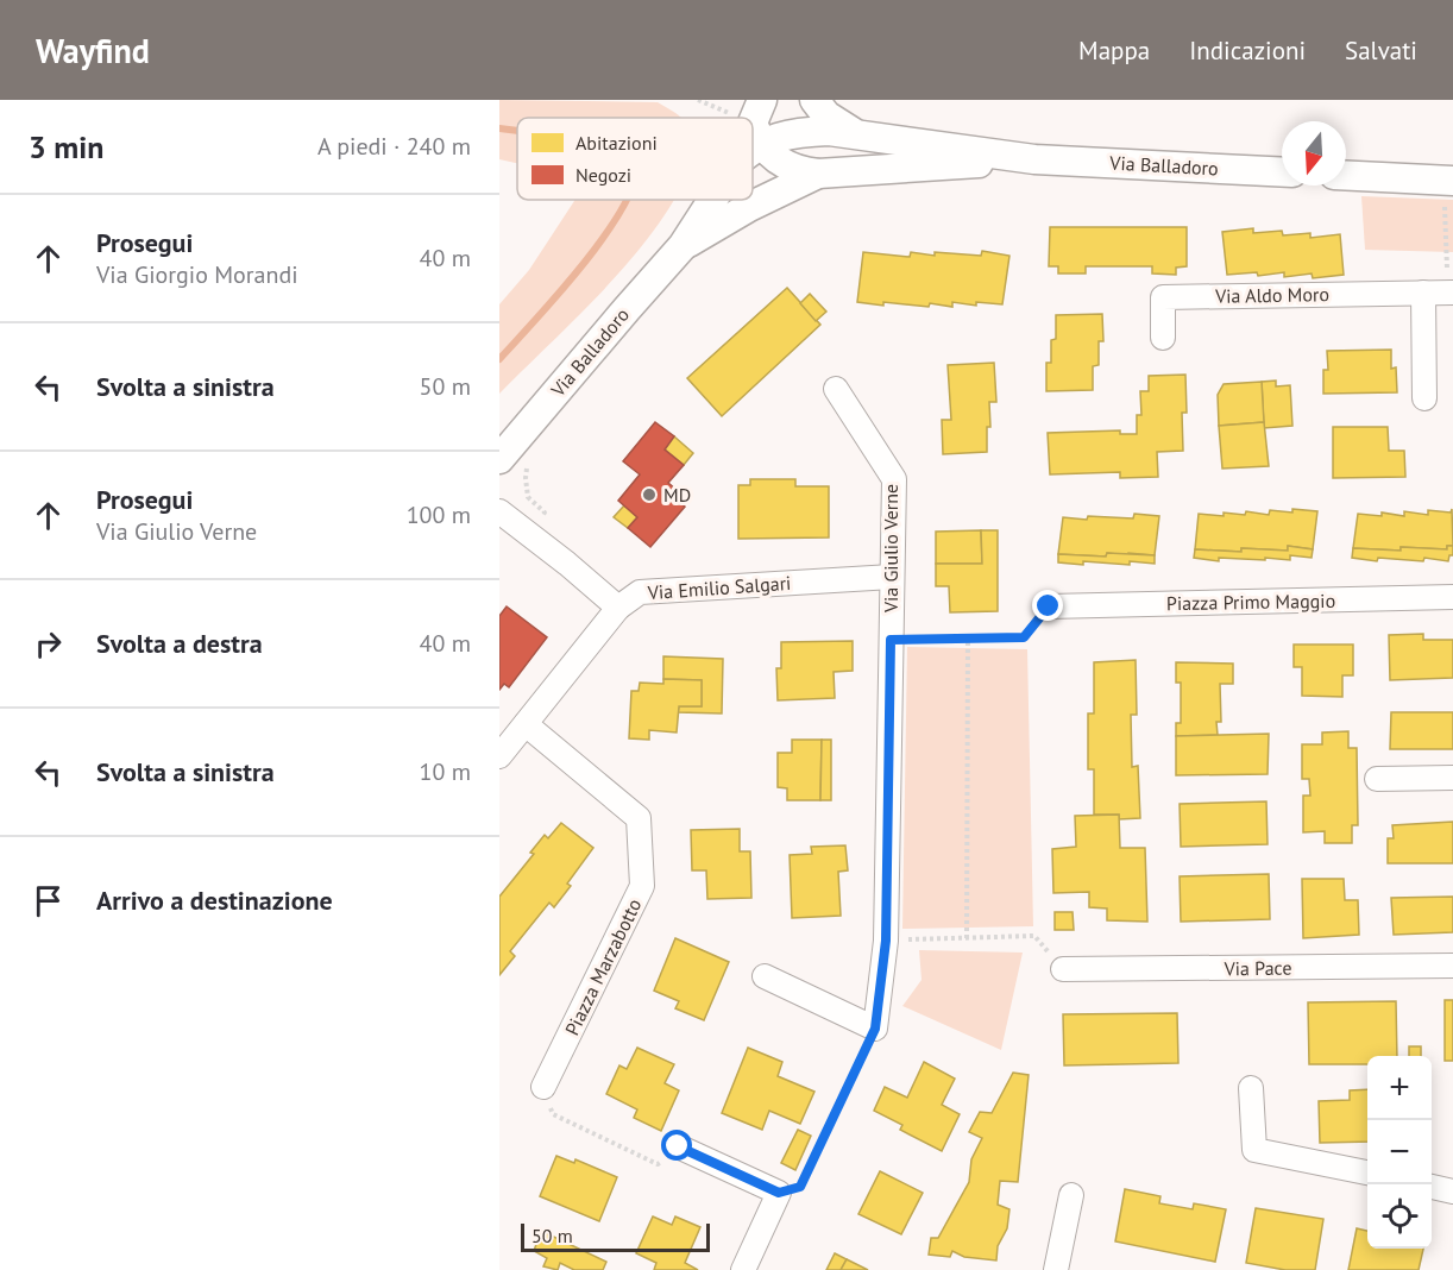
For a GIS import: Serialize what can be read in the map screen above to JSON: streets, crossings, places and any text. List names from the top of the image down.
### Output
{
  "streets": {
    "street": [
      "Via Balladoro",
      "Via Aldo Moro",
      "Via Giulio Verne",
      "Via Emilio Salgari",
      "Piazza Primo Maggio",
      "Piazza Marzabotto",
      "Via Pace"
    ]
  },
  "crossings": [
    ["Via Giulio Verne", "Via Emilio Salgari"]
  ],
  "places": ["MD"],
  "legend": ["Abitazioni", "Negozi"],
  "scale_bar": "50 m",
  "north": "bottom",
  "page": {
    "header": "Wayfind",
    "nav": ["Mappa", "Indicazioni", "Salvati"],
    "heading": ["3 min", "A piedi · 240 m"],
    "list": [
      ["Prosegui", "Via Giorgio Morandi", "40 m"],
      ["Svolta a sinistra", "50 m"],
      ["Prosegui", "Via Giulio Verne", "100 m"],
      ["Svolta a destra", "40 m"],
      ["Svolta a sinistra", "10 m"],
      "Arrivo a destinazione"
    ],
    "map_buttons": ["+", "−"],
    "scale": "50 m"
  }
}
